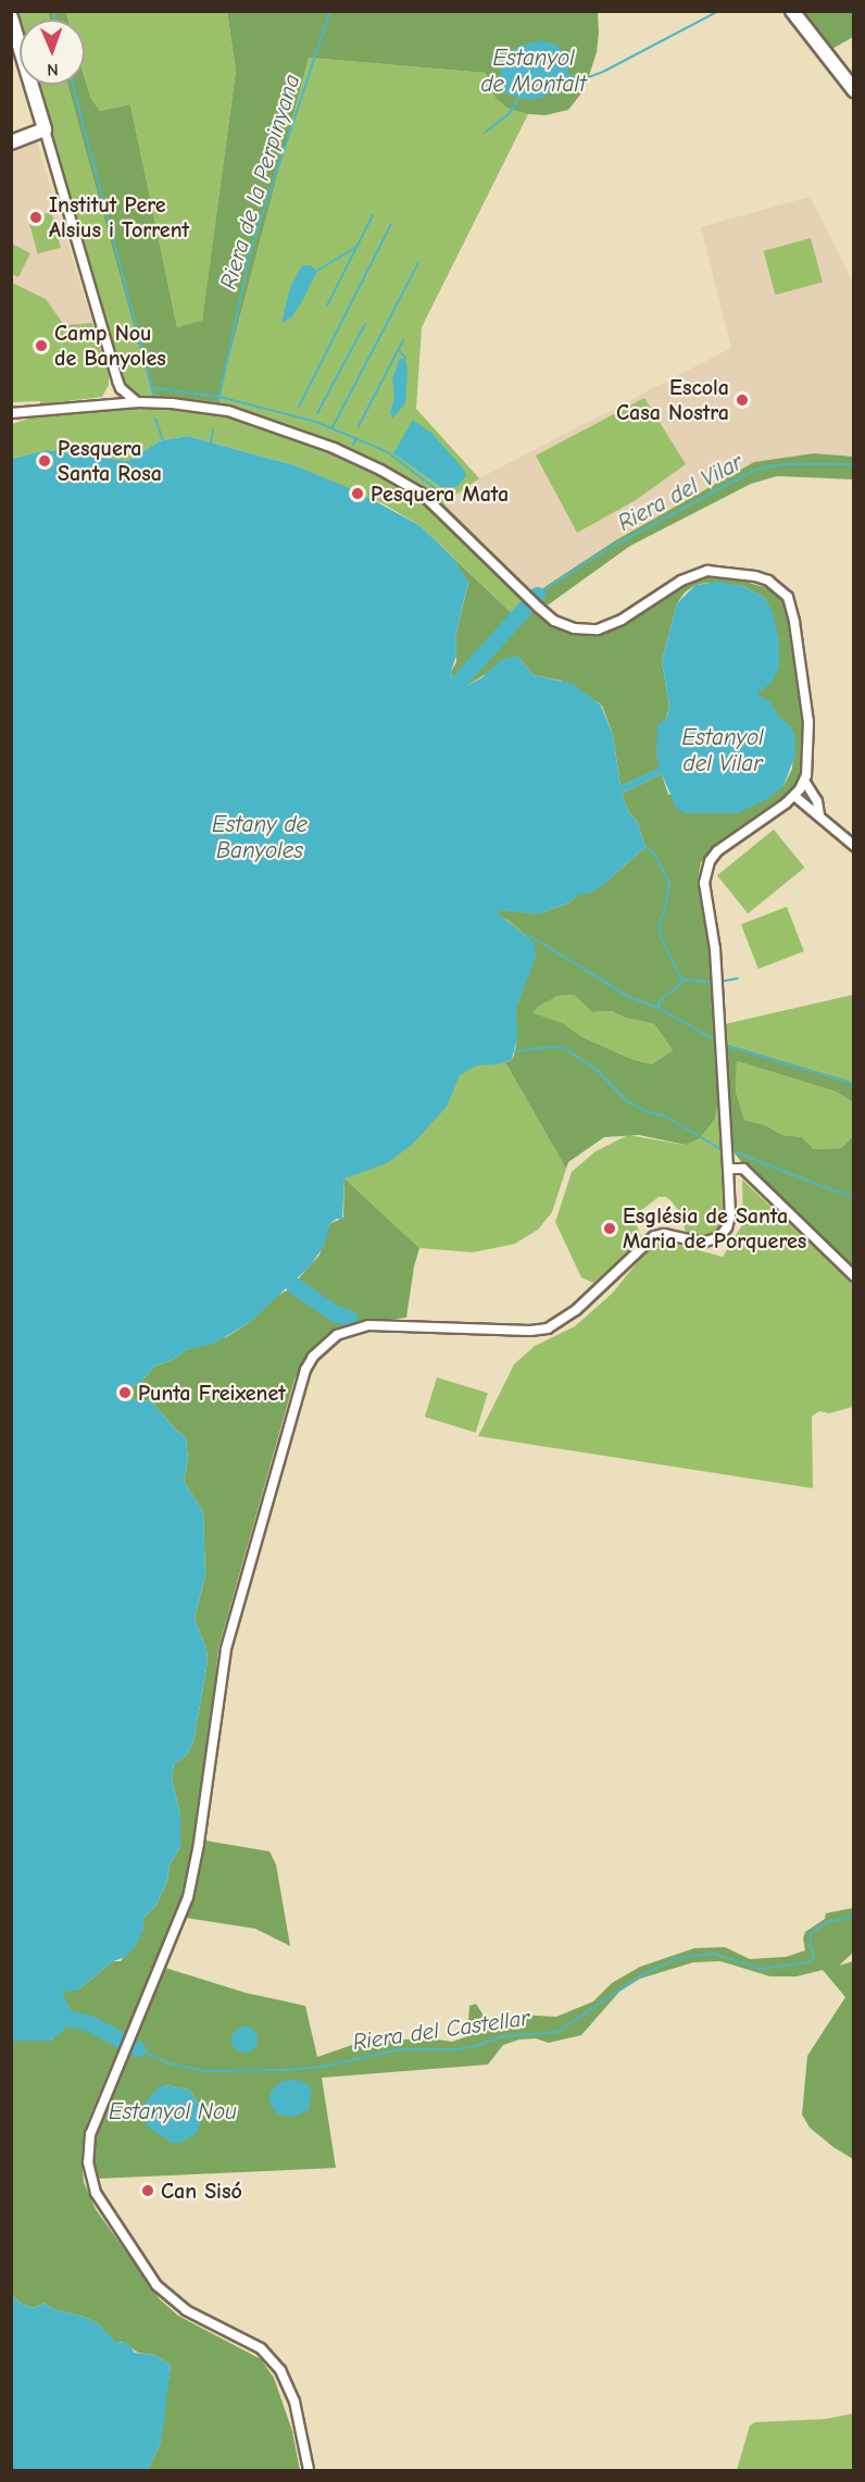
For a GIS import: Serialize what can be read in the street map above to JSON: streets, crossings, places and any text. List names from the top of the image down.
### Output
{
  "water": [
    "Estanyol de Montalt",
    "Riera de la Perpinyana",
    "Riera del Vilar",
    "Estanyol del Vilar",
    "Estany de Banyoles",
    "Riera del Castellar",
    "Estanyol Nou"
  ],
  "places": [
    "Institut Pere Alsius i Torrent",
    "Camp Nou de Banyoles",
    "Escola Casa Nostra",
    "Pesquera Santa Rosa",
    "Pesquera Mata",
    "Església de Santa Maria de Porqueres",
    "Punta Freixenet",
    "Can Sisó"
  ],
  "north": "bottom"
}
